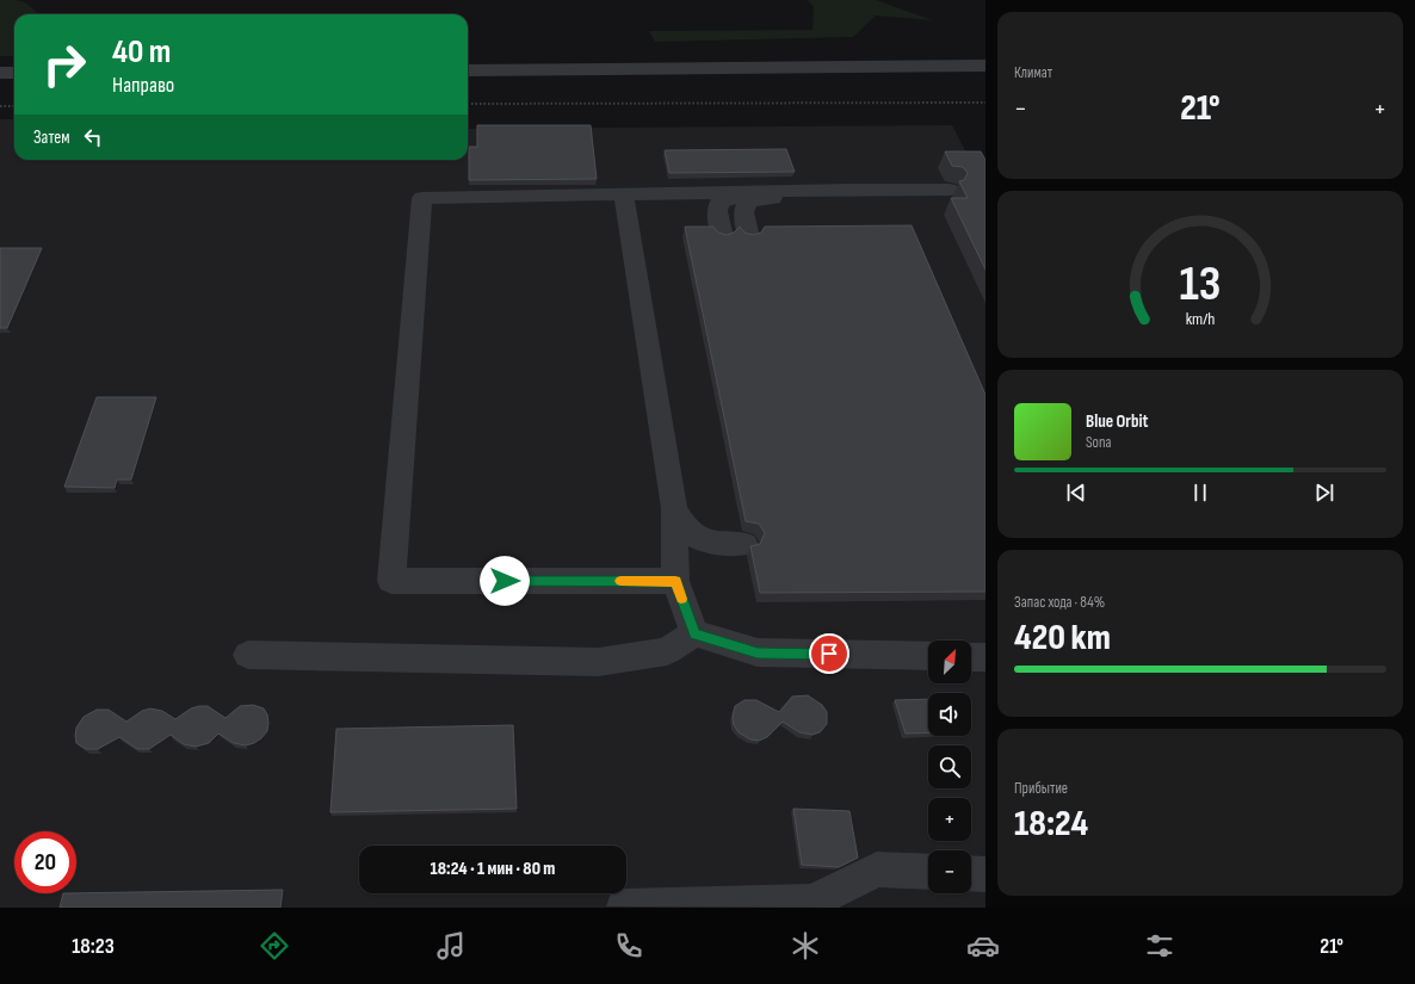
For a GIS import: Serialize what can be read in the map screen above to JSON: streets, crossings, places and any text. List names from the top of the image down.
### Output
{
  "north": "top right",
  "page": {
    "tile": [
      "Климат",
      ["Запас хода · 84%", "420 km"],
      ["Прибытие", "18:24"]
    ],
    "turn": ["40 m", "Направо"],
    "heat": ["−", "21°", "+"],
    "then": "Затем",
    "song": ["Blue Orbit", "Sona"],
    "map_buttons": ["+", "−"],
    "limit": "20",
    "trip": "18:24 · 1 мин · 80 m",
    "tabs": ["18:23", "21°"],
    "gauge": ["13", "km/h"]
  }
}
